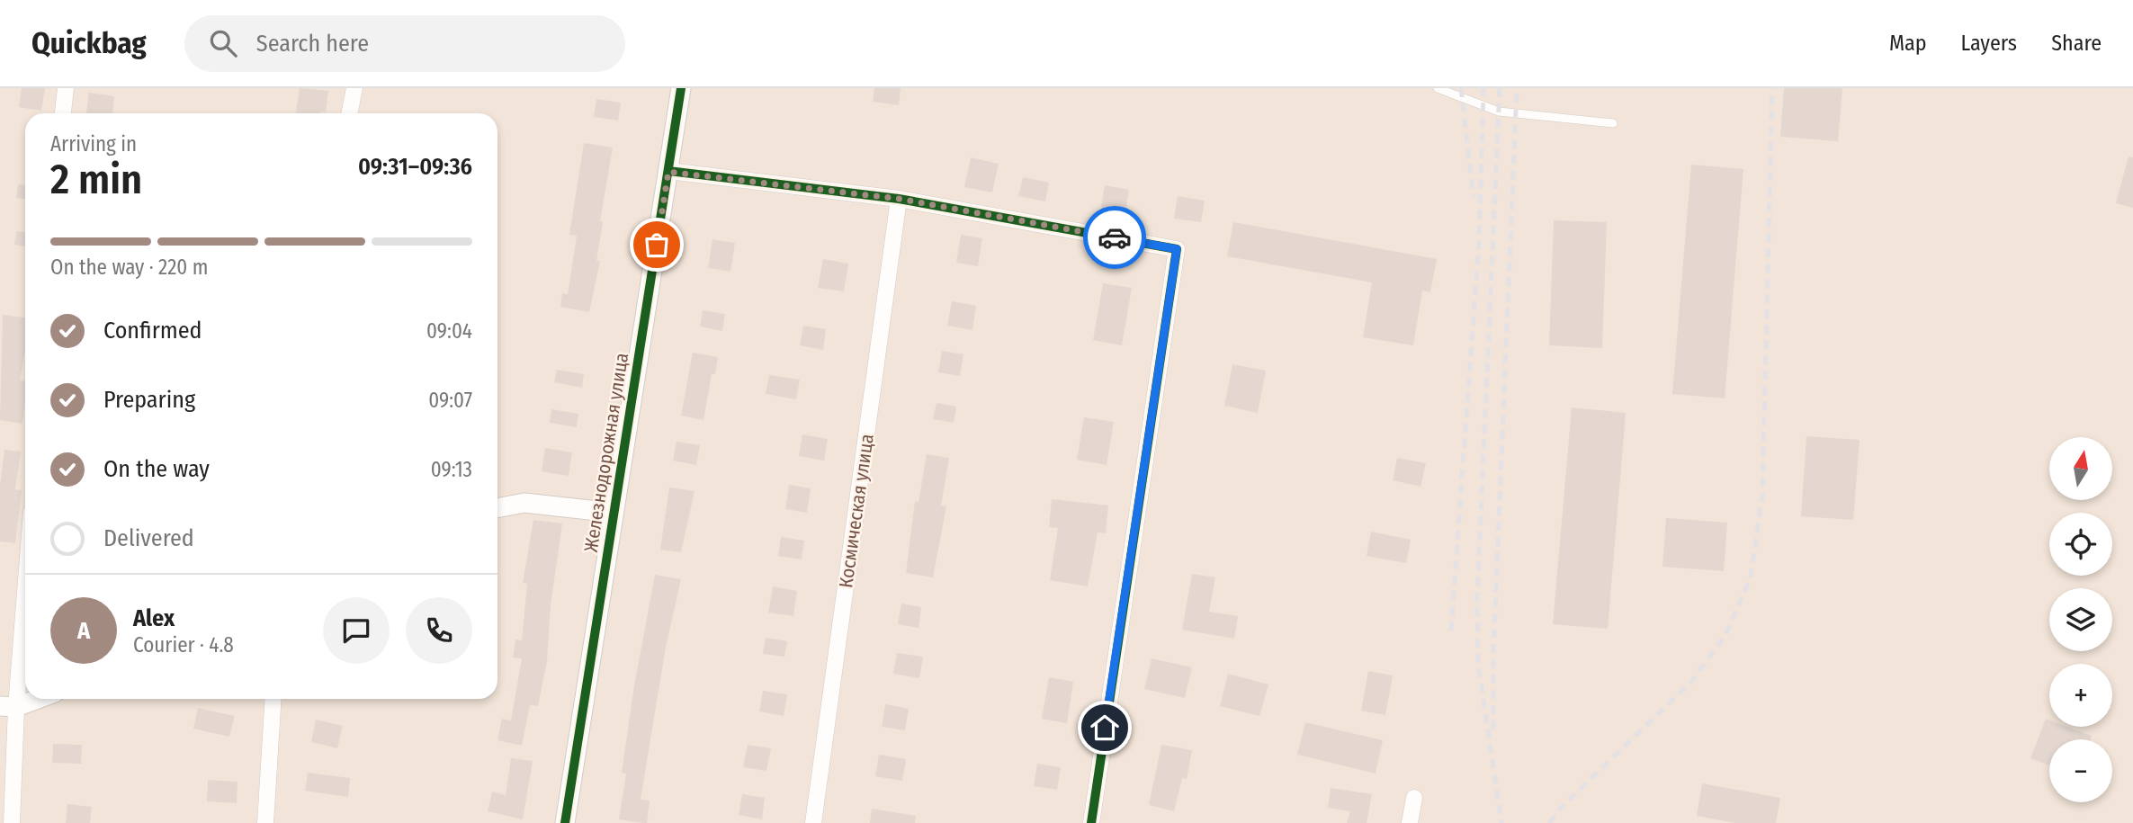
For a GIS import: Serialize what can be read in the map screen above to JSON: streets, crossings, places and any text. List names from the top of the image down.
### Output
{
  "streets": {
    "street": ["Железнодорожная улица", "Космическая улица"]
  },
  "north": "top",
  "page": {
    "header": "Quickbag",
    "search": "Search here",
    "nav": ["Map", "Layers", "Share"],
    "heading": ["2 min", "Arriving in", "09:31–09:36"],
    "panel": ["Alex", "Courier · 4.8"],
    "bar": "On the way · 220 m",
    "list": [
      ["Confirmed", "09:04"],
      ["Preparing", "09:07"],
      ["On the way", "09:13"],
      "Delivered"
    ],
    "map_buttons": ["+", "−"],
    "round": "A"
  }
}
